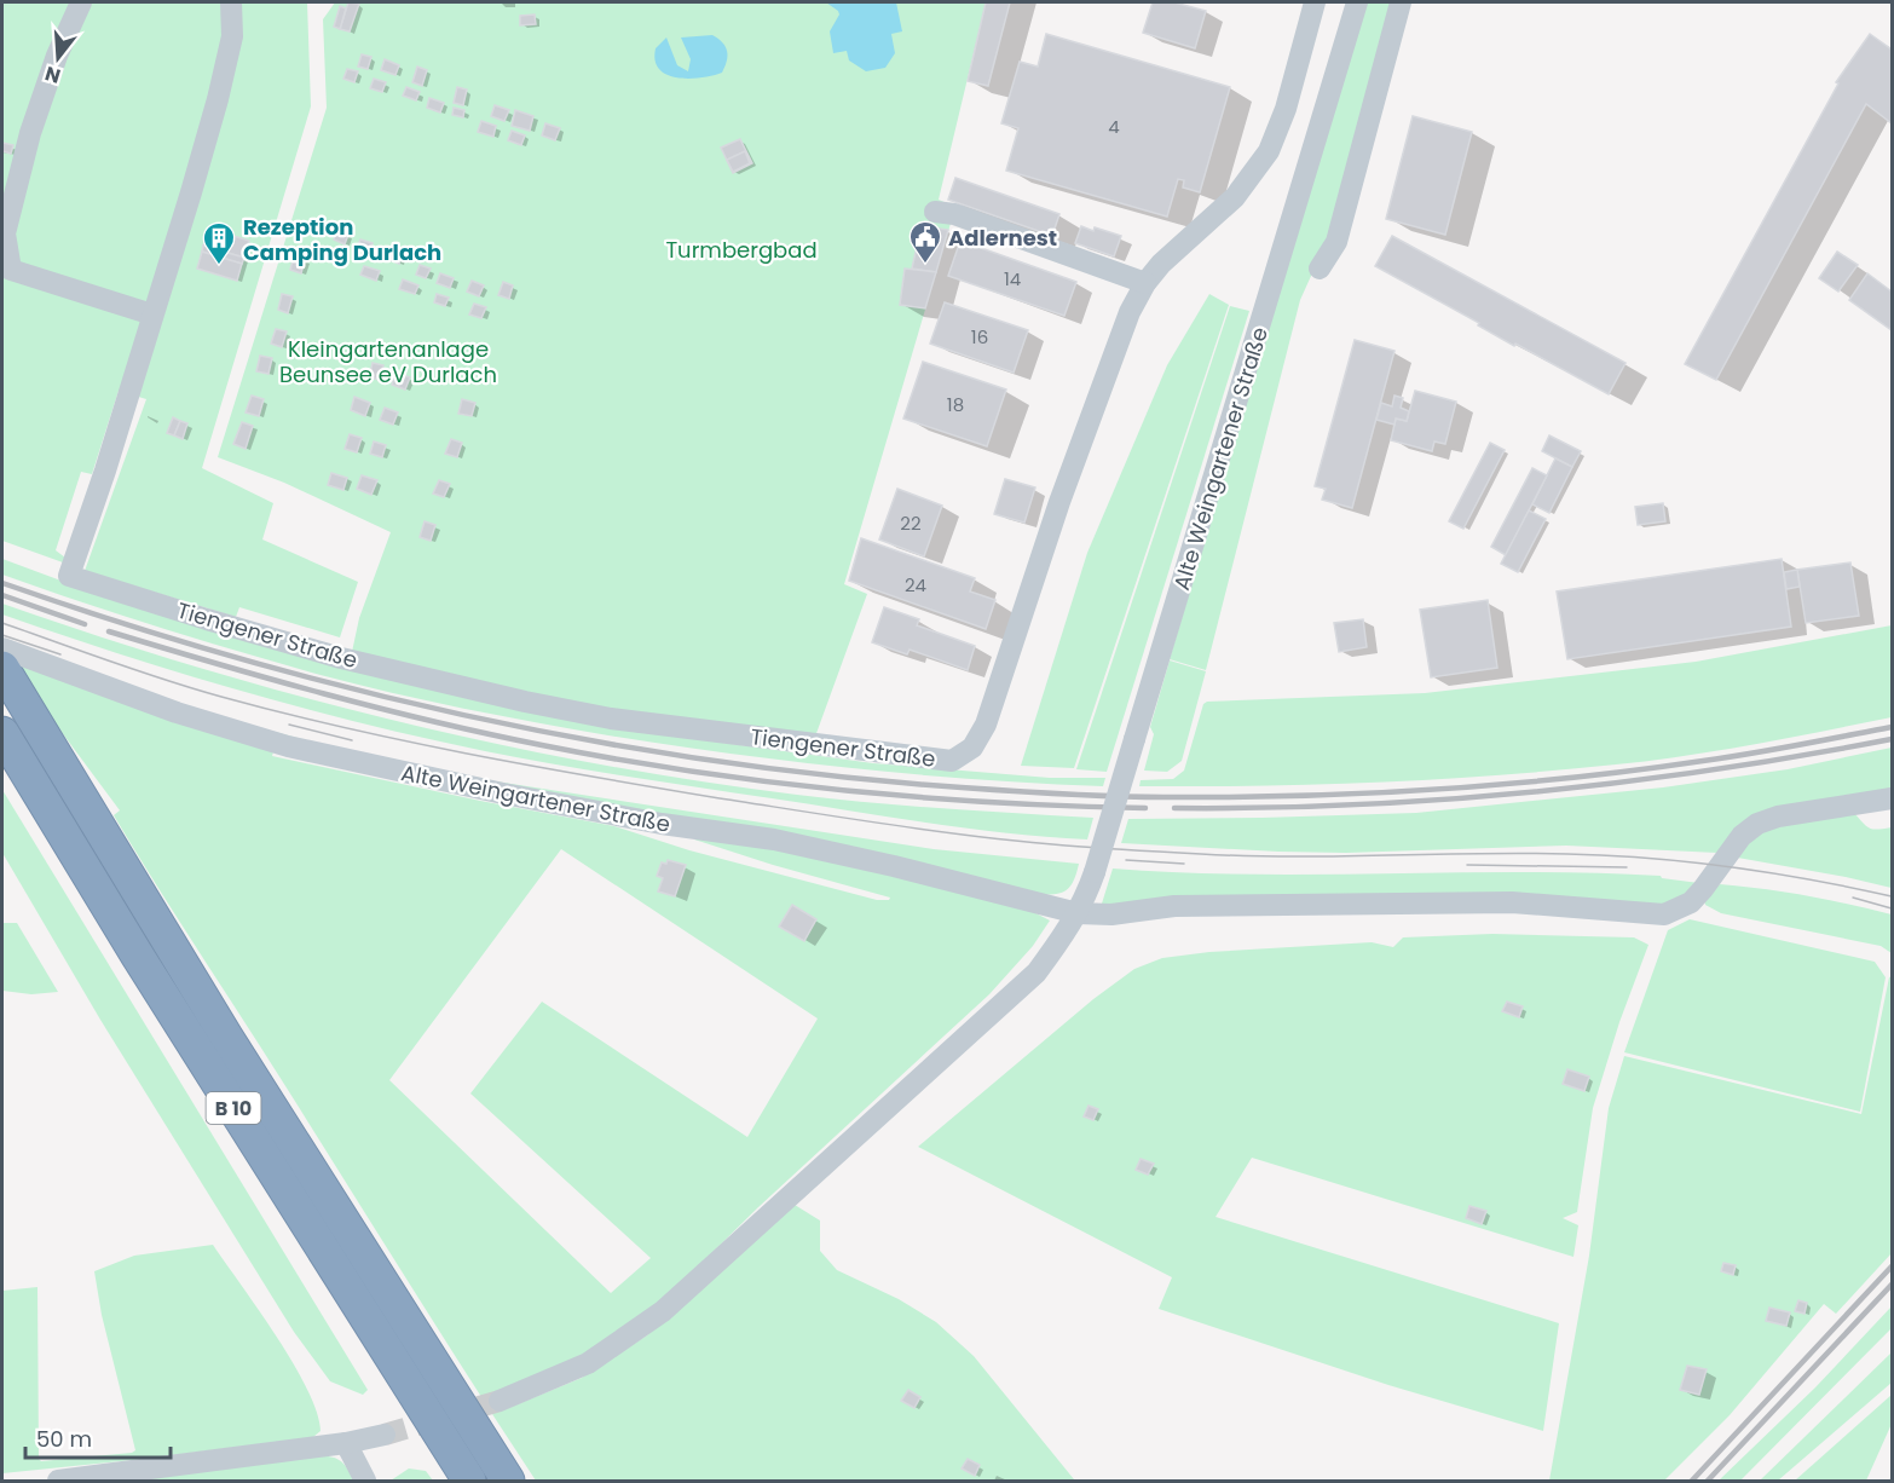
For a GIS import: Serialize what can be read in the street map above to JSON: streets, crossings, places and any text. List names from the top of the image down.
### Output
{
  "streets": {
    "highway": ["B 10"],
    "street": ["Alte Weingartener Straße", "Tiengener Straße"]
  },
  "parks": ["Turmbergbad", "Kleingartenanlage Beunsee eV Durlach"],
  "places": {
    "public building": ["Adlernest"],
    "building": ["Rezeption Camping Durlach"]
  },
  "house_numbers": [
    "4",
    "14",
    "16",
    "18",
    "22",
    "24"
  ],
  "scale_bar": "50 m",
  "north": "bottom"
}
